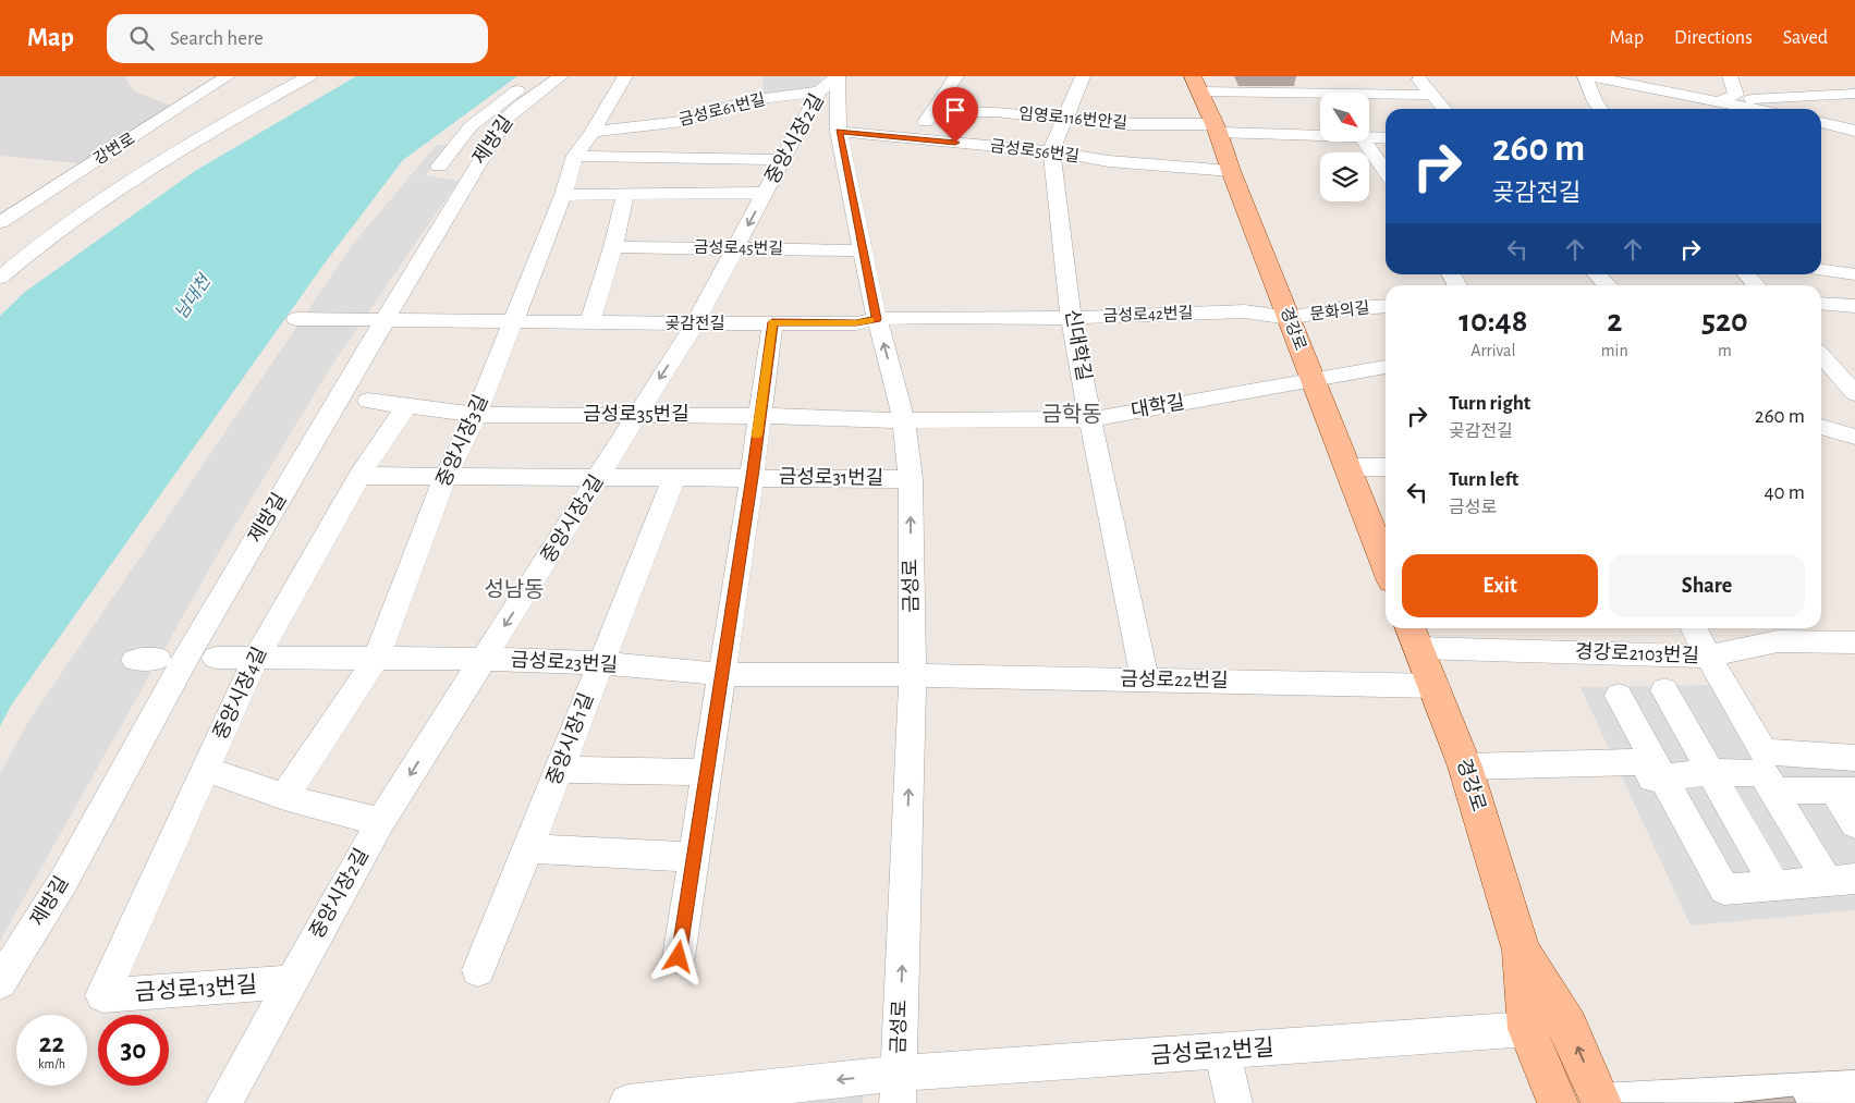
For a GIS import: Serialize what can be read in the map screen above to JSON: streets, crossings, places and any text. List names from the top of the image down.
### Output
{
  "streets": {
    "main road": ["경강로"],
    "street": [
      "금성로61번길",
      "임영로116번안길",
      "중앙시장2길",
      "제방길",
      "강변로",
      "금성로56번길",
      "금성로45번길",
      "문화의길",
      "금성로42번길",
      "곶감전길",
      "신대학길",
      "대학길",
      "금성로35번길",
      "중앙시장3길",
      "금성로31번길",
      "금성로",
      "경강로2103번길",
      "금성로23번길",
      "금성로22번길",
      "중앙시장4길",
      "중앙시장1길",
      "금성로13번길",
      "금성로12번길"
    ]
  },
  "crossings": [
    ["금성로61번길", "중앙시장2길"],
    ["금성로61번길", "중앙시장3길"],
    ["금성로61번길", "금성로"],
    ["임영로116번안길", "경강로"],
    ["중앙시장2길", "금성로45번길"],
    ["중앙시장2길", "곶감전길"],
    ["중앙시장2길", "금성로35번길"],
    ["중앙시장2길", "금성로31번길"],
    ["중앙시장2길", "금성로"],
    ["중앙시장2길", "금성로23번길"],
    ["중앙시장2길", "금성로13번길"],
    ["제방길", "곶감전길"],
    ["금성로56번길", "경강로"],
    ["금성로56번길", "신대학길"],
    ["금성로56번길", "금성로"],
    ["금성로45번길", "금성로"],
    ["문화의길", "금성로42번길"],
    ["문화의길", "경강로"],
    ["금성로42번길", "곶감전길"],
    ["금성로42번길", "경강로"],
    ["금성로42번길", "신대학길"],
    ["금성로42번길", "금성로"],
    ["곶감전길", "중앙시장3길"],
    ["곶감전길", "금성로"],
    ["경강로", "대학길"],
    ["경강로", "경강로2103번길"],
    ["경강로", "금성로22번길"],
    ["경강로", "금성로12번길"],
    ["신대학길", "대학길"],
    ["신대학길", "금성로22번길"],
    ["대학길", "금성로35번길"],
    ["대학길", "금성로"],
    ["금성로35번길", "중앙시장3길"],
    ["금성로35번길", "금성로"],
    ["금성로35번길", "중앙시장4길"],
    ["중앙시장3길", "금성로31번길"],
    ["중앙시장3길", "금성로23번길"],
    ["금성로31번길", "금성로"],
    ["금성로31번길", "중앙시장4길"],
    ["금성로31번길", "중앙시장1길"],
    ["금성로", "금성로23번길"],
    ["금성로", "금성로22번길"],
    ["금성로", "금성로12번길"],
    ["금성로23번길", "금성로22번길"],
    ["금성로23번길", "중앙시장4길"],
    ["금성로23번길", "중앙시장1길"],
    ["중앙시장4길", "금성로13번길"]
  ],
  "districts": ["금학동", "성남동"],
  "water": ["남대천"],
  "north": "bottom right",
  "page": {
    "header": "Map",
    "search": "Search here",
    "nav": ["Map", "Directions", "Saved"],
    "turn": ["260 m", "곶감전길"],
    "eta": [
      "10:48",
      "Arrival",
      "2",
      "min",
      "520",
      "m"
    ],
    "list": [
      {
        "name": "Turn right",
        "note": "곶감전길",
        "value": "260 m"
      },
      {
        "name": "Turn left",
        "note": "금성로",
        "value": "40 m"
      }
    ],
    "buttons": ["Exit", "Share"],
    "speed": "22 km/h",
    "limit": "30"
  }
}
